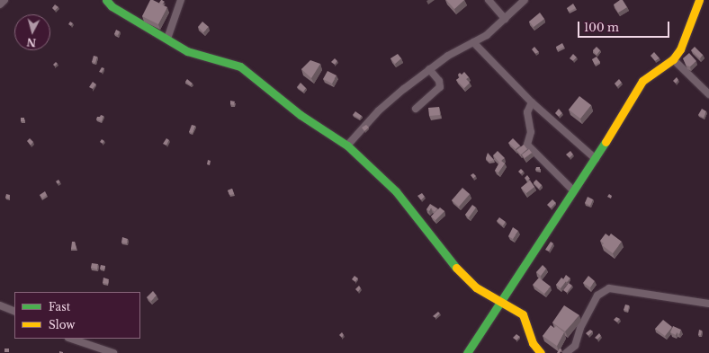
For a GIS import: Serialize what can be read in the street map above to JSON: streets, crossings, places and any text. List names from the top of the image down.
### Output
{
  "legend": ["Fast", "Slow"],
  "scale_bar": "100 m",
  "north": "bottom"
}
